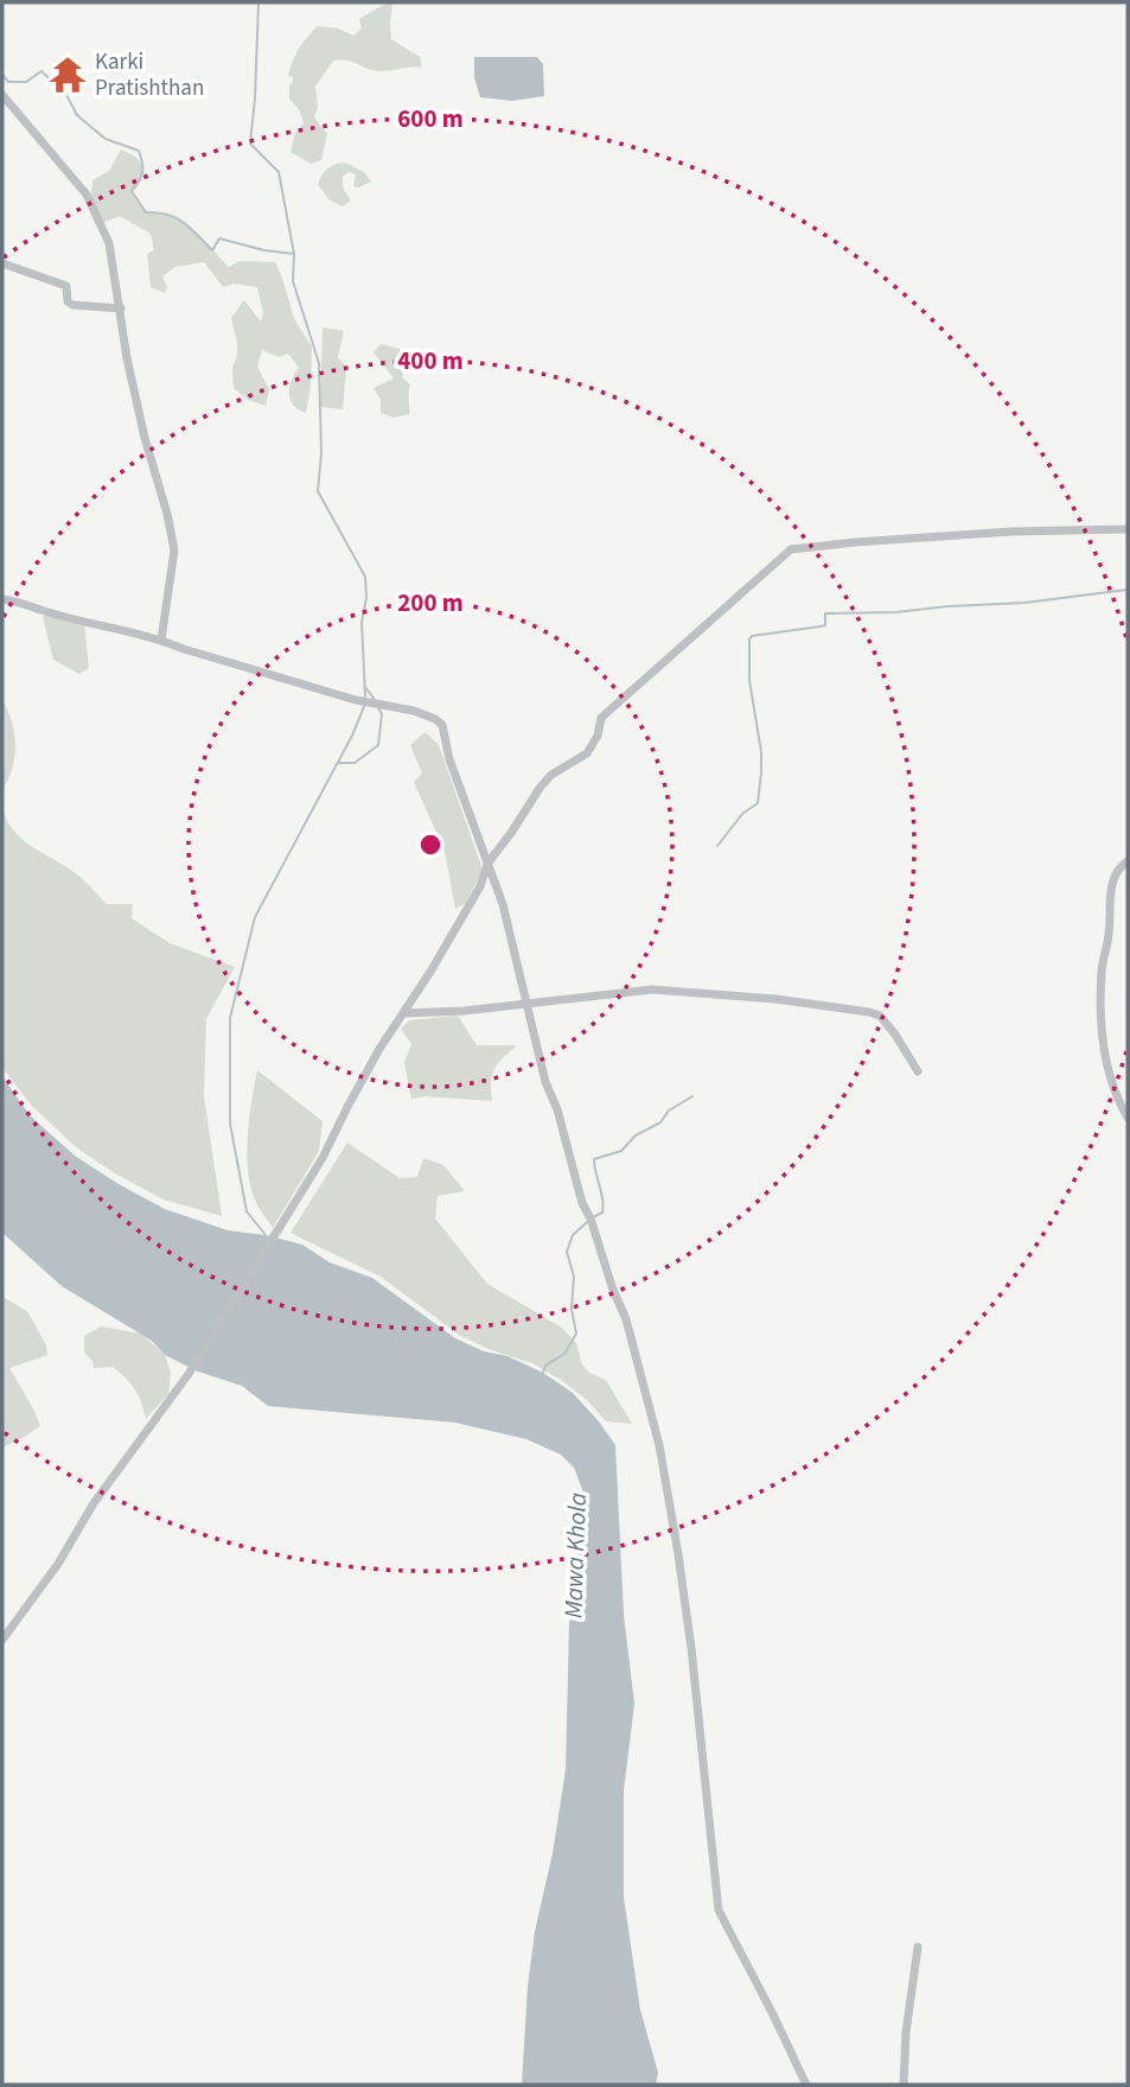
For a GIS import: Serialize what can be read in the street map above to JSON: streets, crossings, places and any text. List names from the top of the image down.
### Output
{
  "water": ["Mawa Khola"],
  "places": {
    "temple": ["Karki Pratishthan"]
  },
  "rings": ["600 m", "400 m", "200 m"]
}
